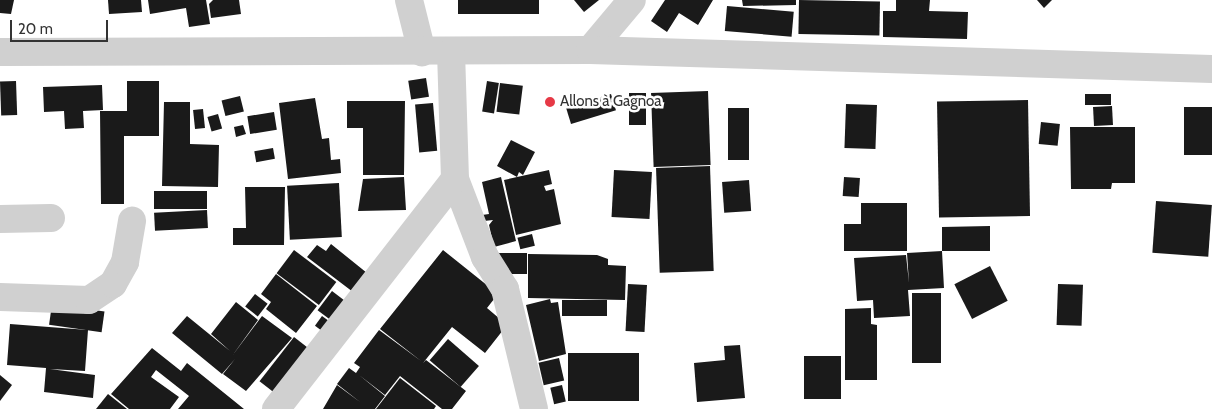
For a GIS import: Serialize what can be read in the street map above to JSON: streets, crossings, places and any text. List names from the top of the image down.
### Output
{
  "places": ["Allons à Gagnoa"],
  "scale_bar": "20 m"
}
